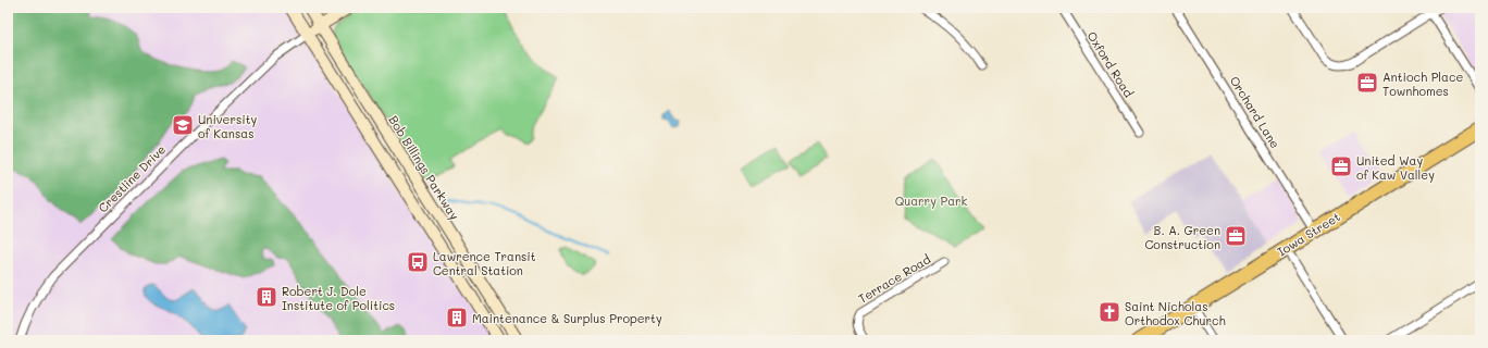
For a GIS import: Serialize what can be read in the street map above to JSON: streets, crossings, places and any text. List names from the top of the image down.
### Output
{
  "streets": {
    "highway": ["Iowa Street"],
    "main road": ["Bob Billings Parkway", "Crestline Drive"],
    "street": ["Oxford Road", "Orchard Lane", "Terrace Road"]
  },
  "crossings": [
    ["Orchard Lane", "Iowa Street"],
    ["Bob Billings Parkway", "Crestline Drive"]
  ],
  "parks": ["Quarry Park"],
  "places": {
    "office": ["Antioch Place Townhomes", "United Way of Kaw Valley", "B. A. Green Construction"],
    "school or university": ["University of Kansas"],
    "bus stop": ["Lawrence Transit Central Station"],
    "building": ["Robert J. Dole Institute of Politics", "Maintenance & Surplus Property"],
    "church": ["Saint Nicholas Orthodox Church"]
  }
}
